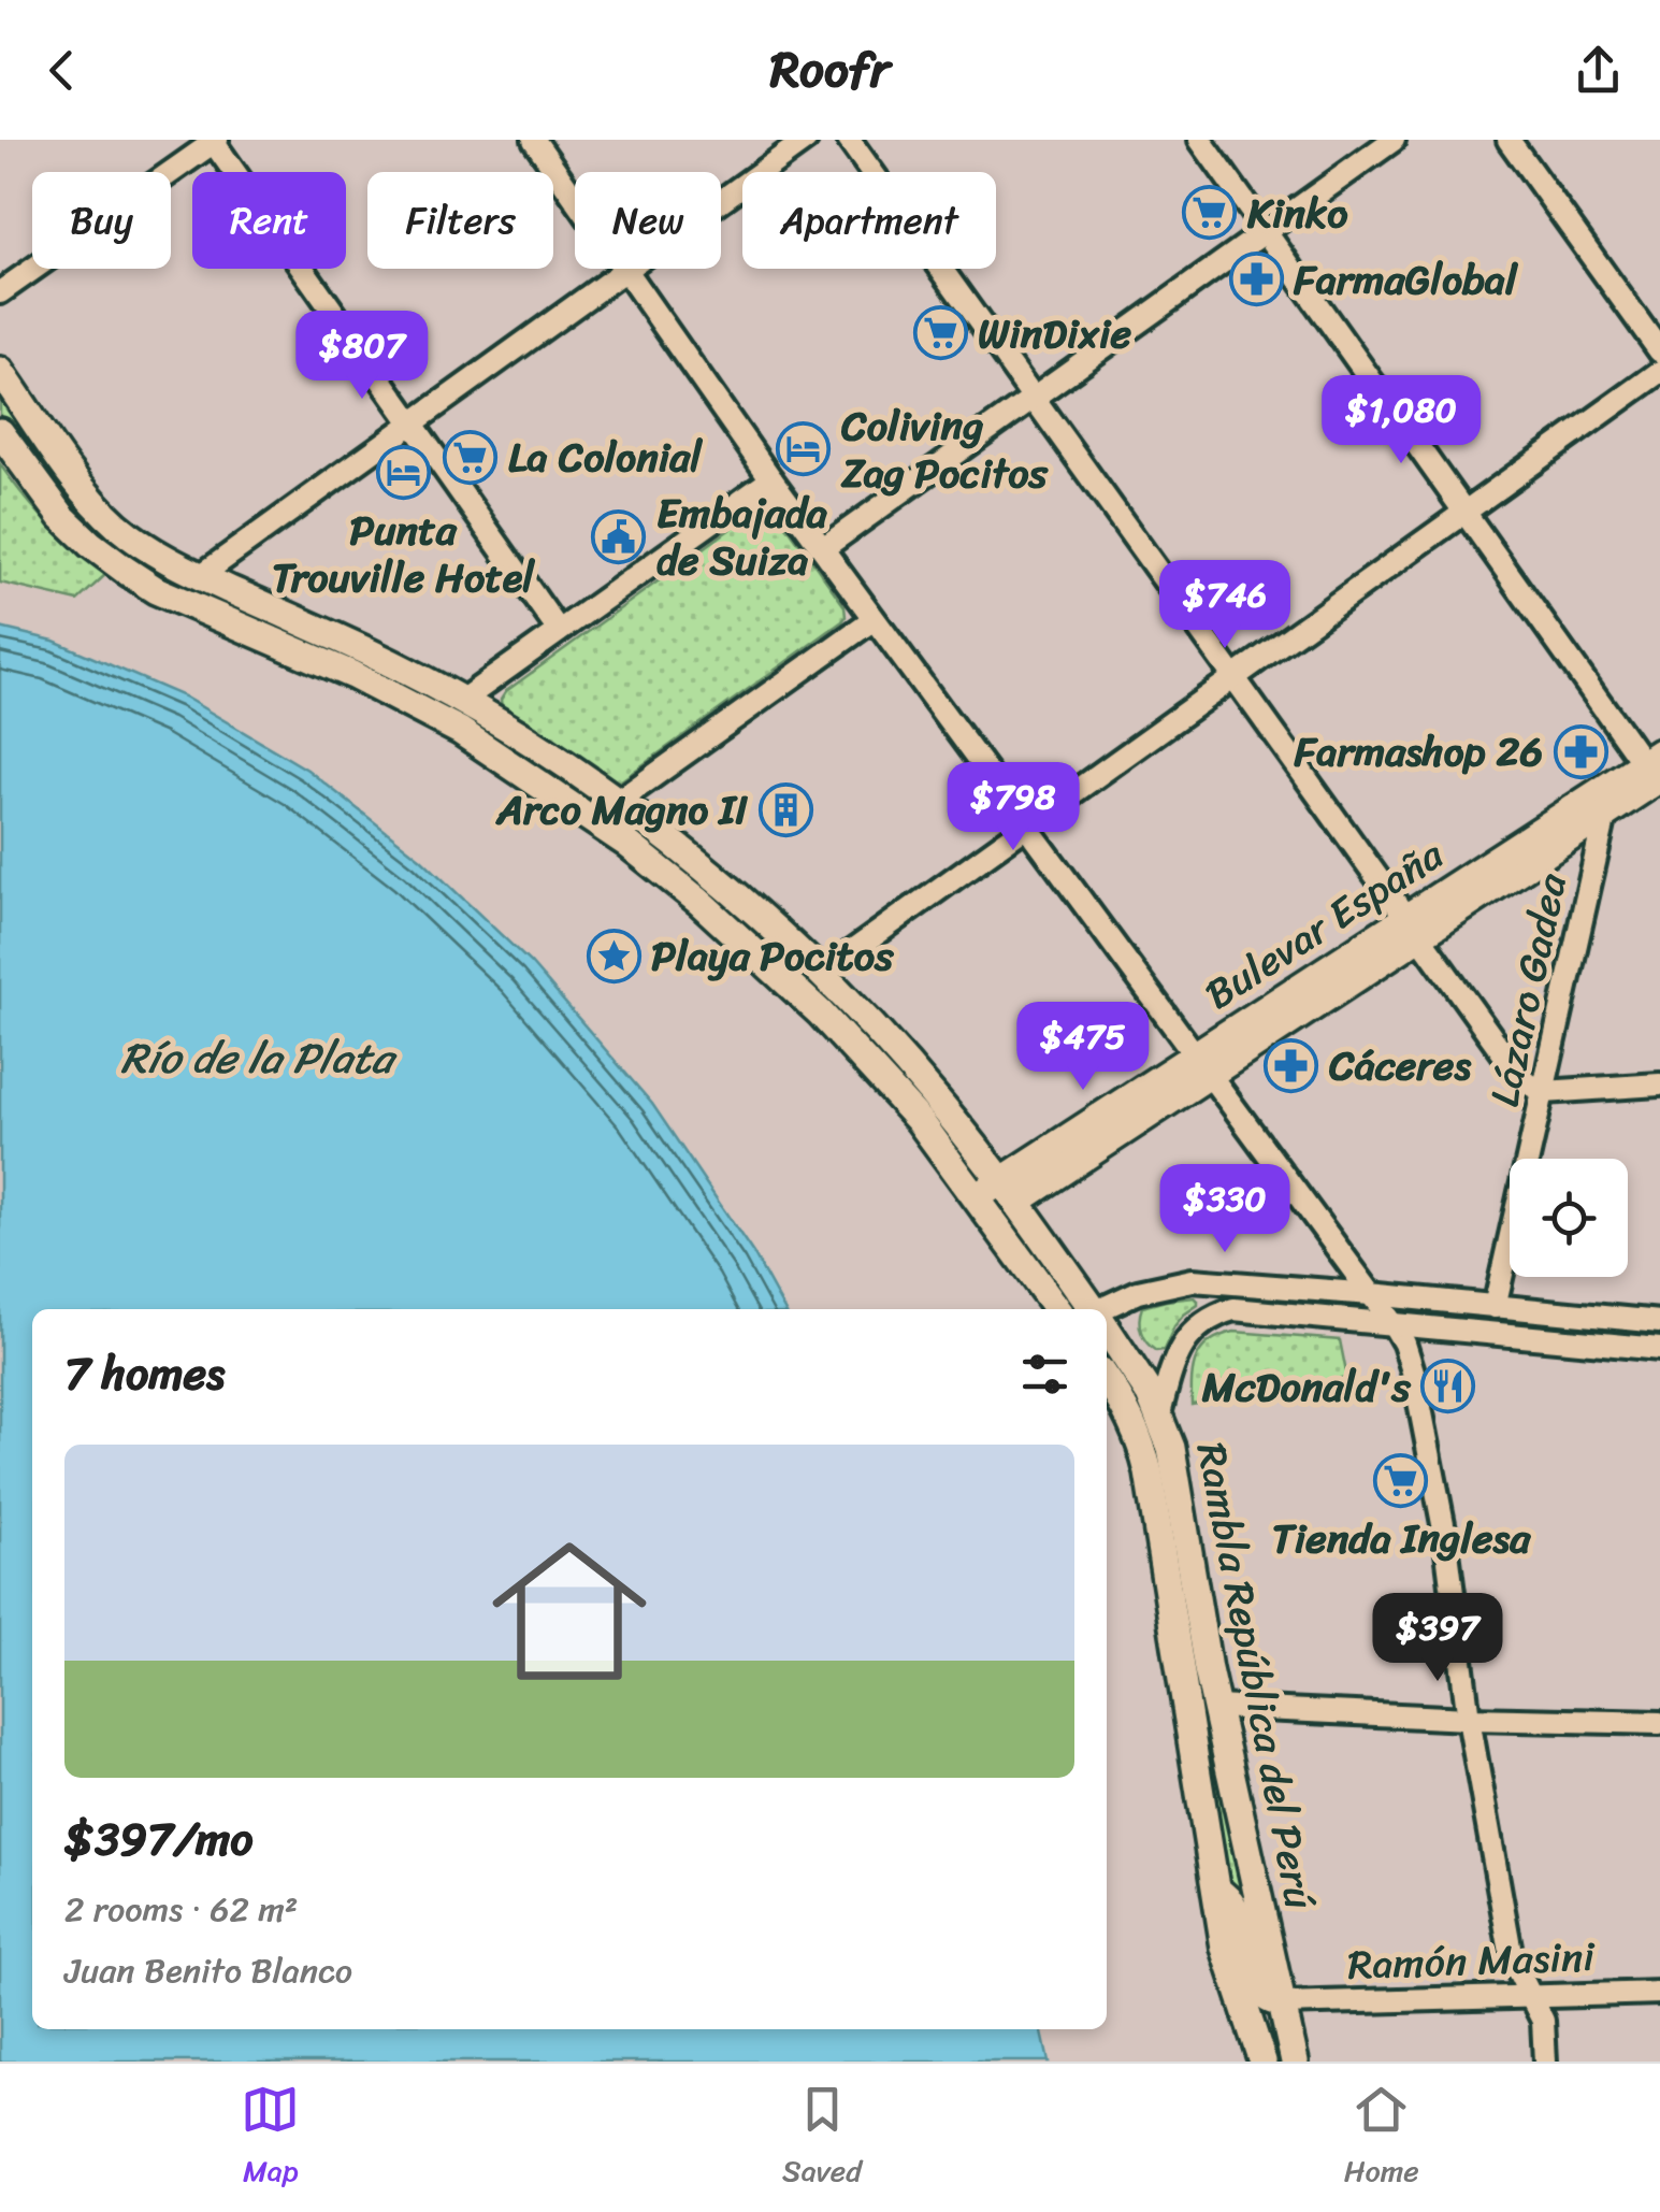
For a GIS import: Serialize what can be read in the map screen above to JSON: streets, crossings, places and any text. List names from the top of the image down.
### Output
{
  "streets": {
    "main road": ["Bulevar España", "Rambla República del Perú"],
    "street": ["Lázaro Gadea", "Ramón Masini"]
  },
  "crossings": [
    ["Bulevar España", "Lázaro Gadea"],
    ["Bulevar España", "Rambla República del Perú"],
    ["Rambla República del Perú", "Ramón Masini"]
  ],
  "water": ["Río de la Plata"],
  "places": {
    "supermarket": [
      "Kinko",
      "WinDixie",
      "La Colonial",
      "Tienda Inglesa"
    ],
    "pharmacy": ["FarmaGlobal", "Farmashop 26", "Cáceres"],
    "hotel": ["Coliving Zag Pocitos", "Punta Trouville Hotel"],
    "public building": ["Embajada de Suiza"],
    "building": ["Arco Magno II"],
    "place": ["Playa Pocitos"],
    "restaurant": ["McDonald's"]
  },
  "page": {
    "header": "Roofr",
    "chip": [
      "Buy",
      "Rent",
      "Filters",
      "New",
      "Apartment"
    ],
    "price": [
      "$807",
      "$1,080",
      "$746",
      "$798",
      "$475",
      "$330",
      "$397"
    ],
    "heading": "7 homes",
    "list": [
      {
        "name": "$397/mo",
        "note": "2 rooms · 62 m² · Juan Benito Blanco"
      }
    ],
    "tabs": ["Map", "Saved", "Home"]
  }
}
